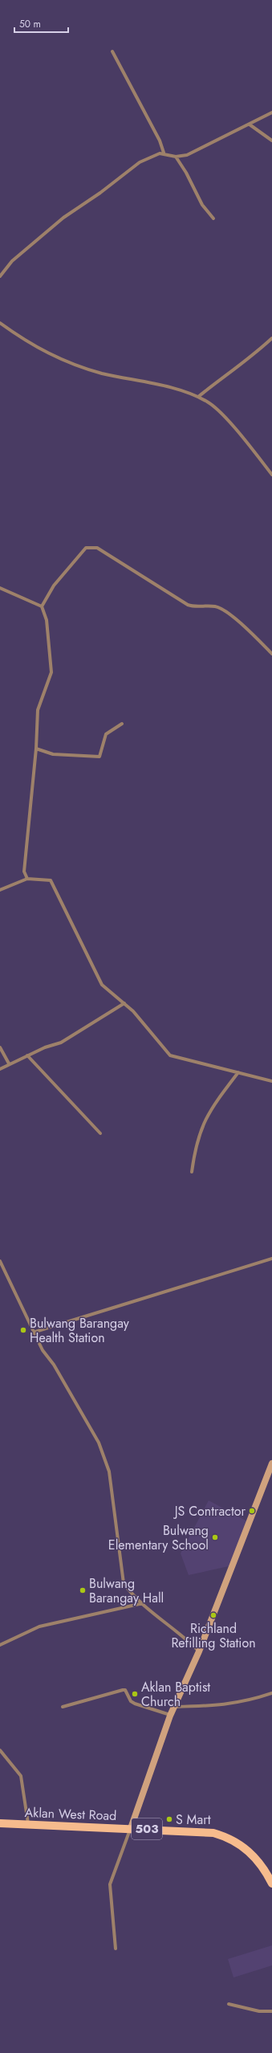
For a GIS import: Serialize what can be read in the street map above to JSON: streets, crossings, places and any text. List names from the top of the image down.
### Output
{
  "streets": {
    "main road": ["Aklan West Road", "503"]
  },
  "places": [
    "Bulwang Barangay Health Station",
    "JS Contractor",
    "Bulwang Elementary School",
    "Bulwang Barangay Hall",
    "Richland Refilling Station",
    "Aklan Baptist Church",
    "S Mart"
  ],
  "scale_bar": "50 m"
}
